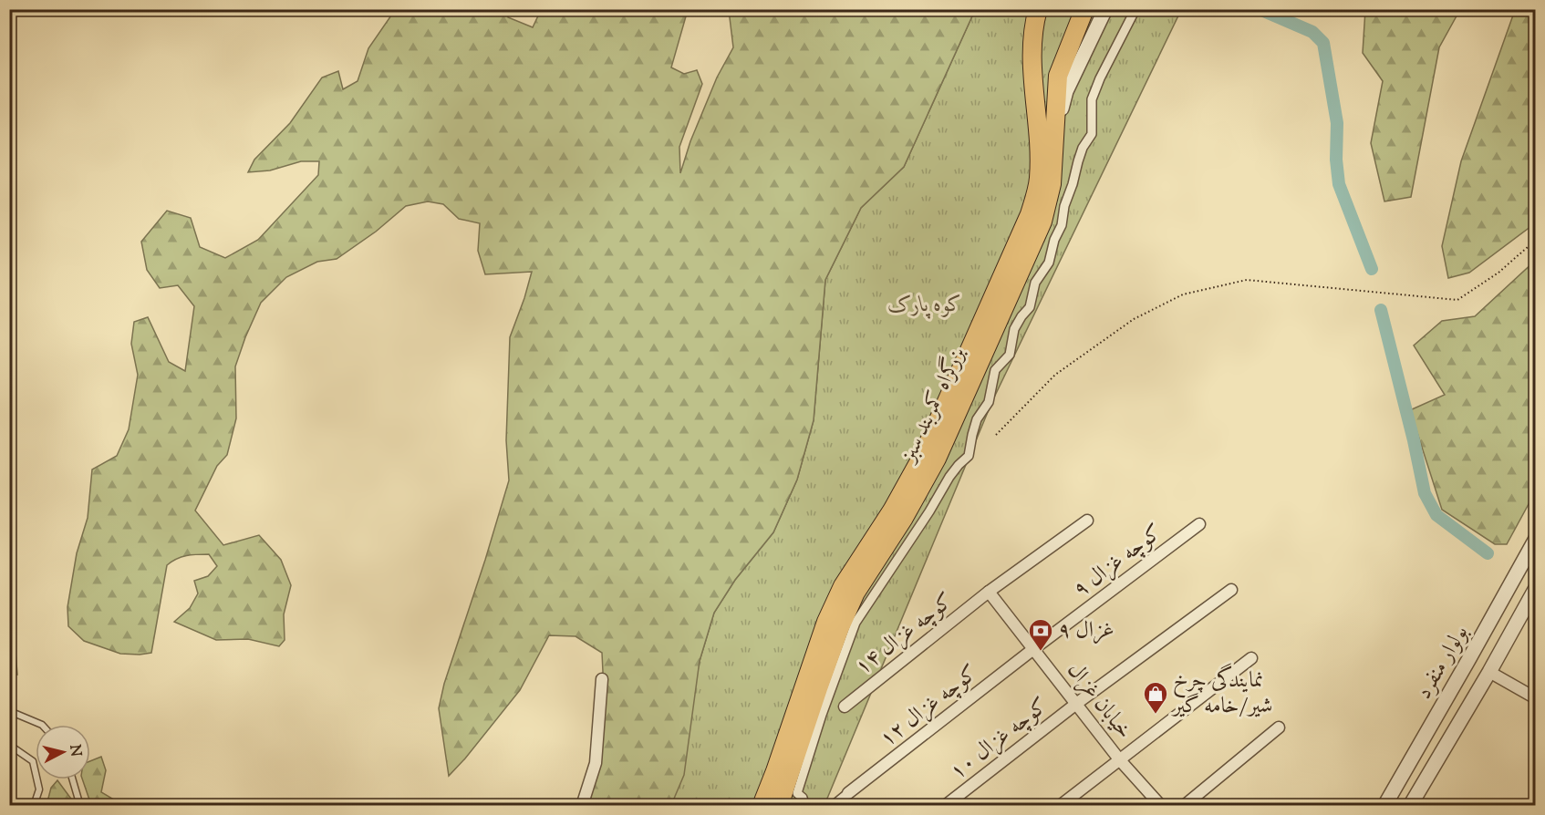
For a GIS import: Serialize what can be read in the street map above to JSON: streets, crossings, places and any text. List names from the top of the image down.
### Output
{
  "streets": {
    "highway": ["بزرگراه کمربند سبز"],
    "street": [
      "کوچه غزال ۹",
      "کوچه غزال ۱۴",
      "بولوار منفرد",
      "خیابان غزال",
      "کوچه غزال ۱۲",
      "کوچه غزال ۱۰"
    ]
  },
  "crossings": [
    ["کوچه غزال ۹", "خیابان غزال"],
    ["کوچه غزال ۹", "کوچه غزال ۱۲"],
    ["کوچه غزال ۱۴", "خیابان غزال"],
    ["خیابان غزال", "کوچه غزال ۱۲"],
    ["خیابان غزال", "کوچه غزال ۱۰"]
  ],
  "parks": ["کوه پارک"],
  "places": {
    "bank": ["غزال ۹"],
    "shop": ["نمایندگی چرخ شیر/خامه گیر"]
  },
  "north": "right"
}
